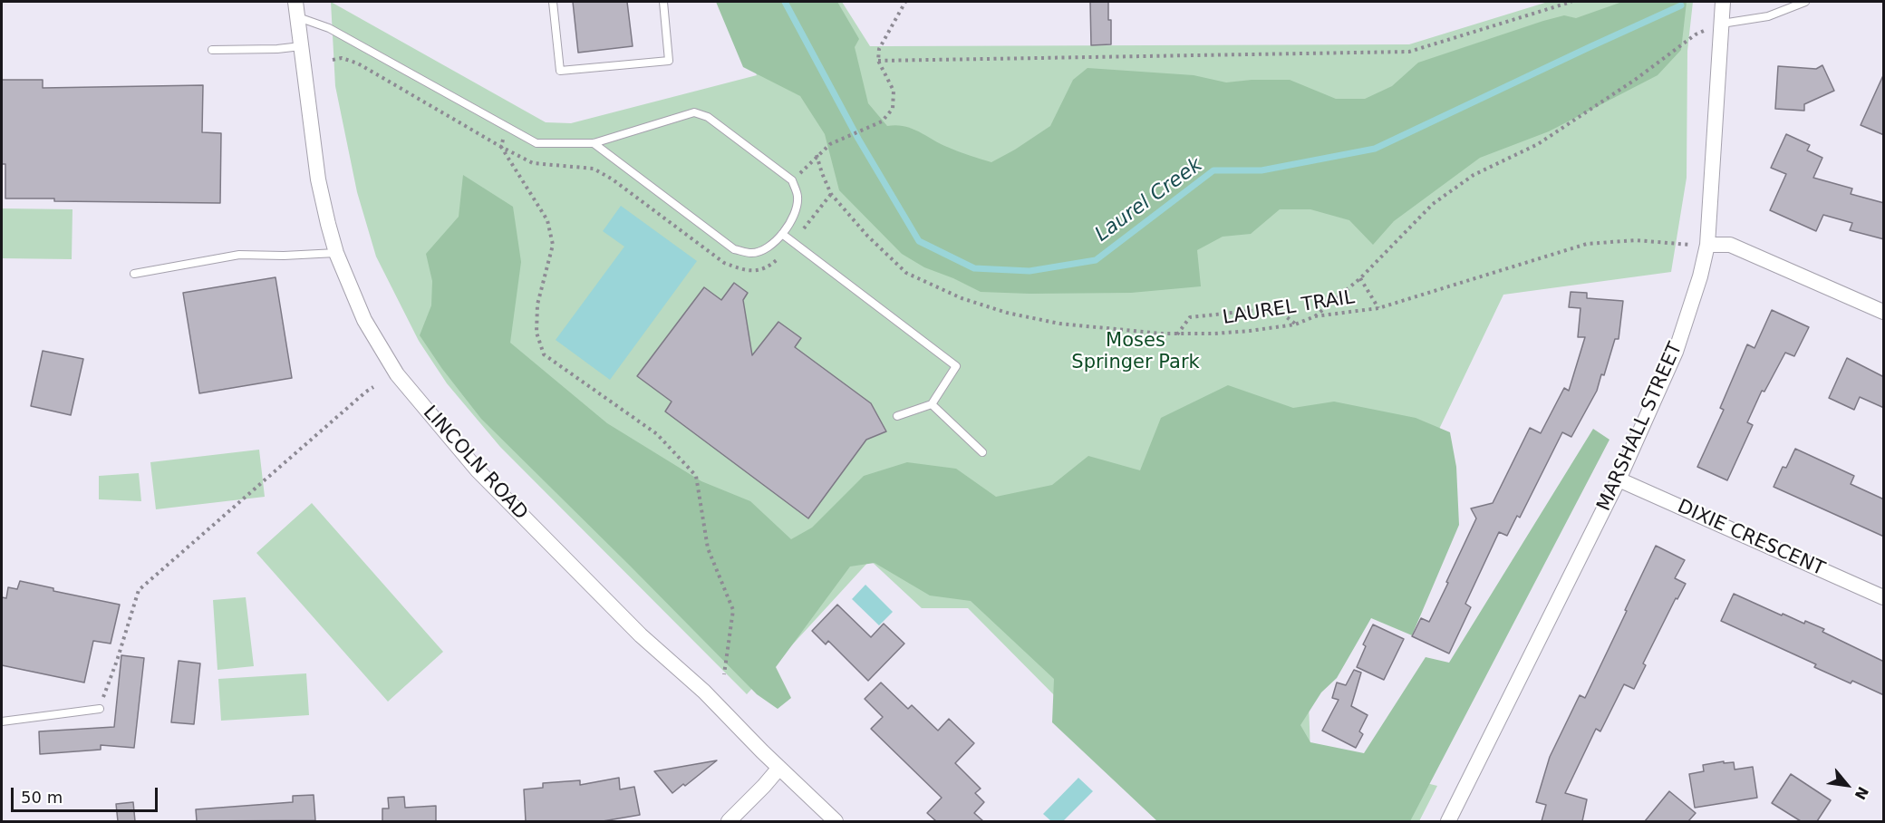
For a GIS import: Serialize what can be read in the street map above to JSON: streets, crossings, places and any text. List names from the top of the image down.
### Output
{
  "streets": {
    "street": ["MARSHALL STREET", "LINCOLN ROAD", "DIXIE CRESCENT"],
    "path": ["LAUREL TRAIL"]
  },
  "crossings": [
    ["LAUREL TRAIL", "MARSHALL STREET"],
    ["MARSHALL STREET", "DIXIE CRESCENT"]
  ],
  "water": ["Laurel Creek"],
  "parks": ["Moses Springer Park"],
  "scale_bar": "50 m",
  "north": "bottom right"
}
